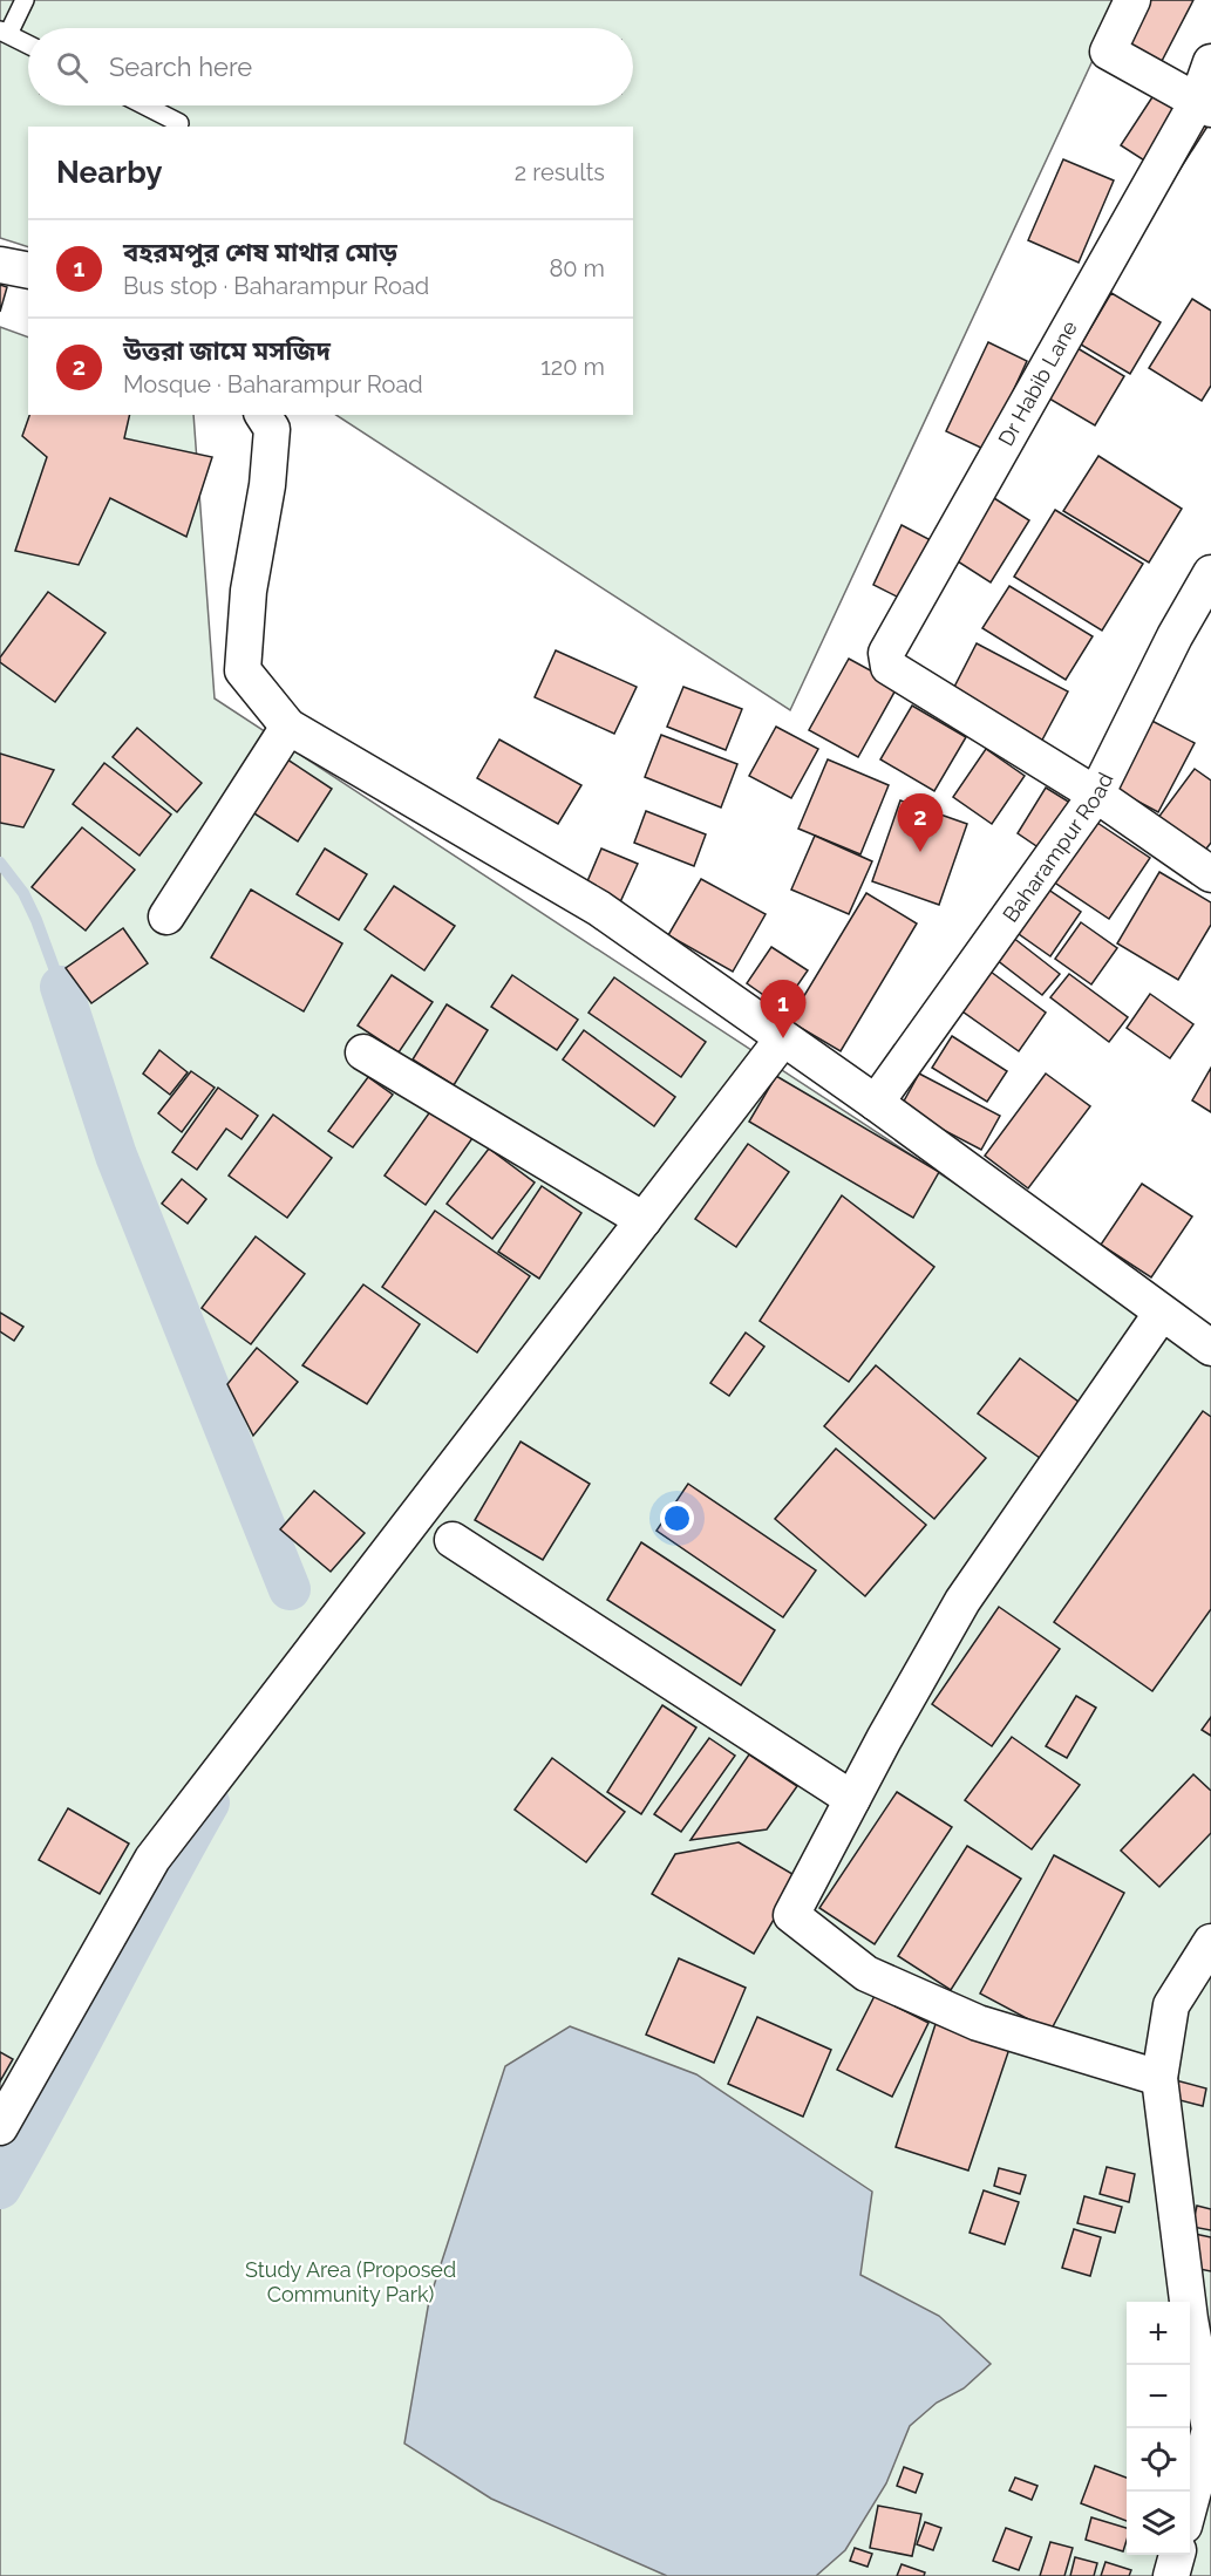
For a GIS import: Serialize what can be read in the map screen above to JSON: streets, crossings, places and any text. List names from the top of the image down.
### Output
{
  "streets": {
    "street": ["Dr Habib Lane", "Baharampur Road"]
  },
  "crossings": [
    ["Dr Habib Lane", "Baharampur Road"]
  ],
  "parks": ["Study Area (Proposed Community Park)"],
  "page": {
    "search": "Search here",
    "heading": ["Nearby", "2 results"],
    "list": [
      {
        "mark": "1",
        "name": "বহরমপুর শেষ মাথার মোড়",
        "note": "Bus stop · Baharampur Road",
        "value": "80 m"
      },
      {
        "mark": "2",
        "name": "উত্তরা জামে মসজিদ",
        "note": "Mosque · Baharampur Road",
        "value": "120 m"
      }
    ],
    "pins": ["2", "1"],
    "map_buttons": ["+", "−"]
  }
}
